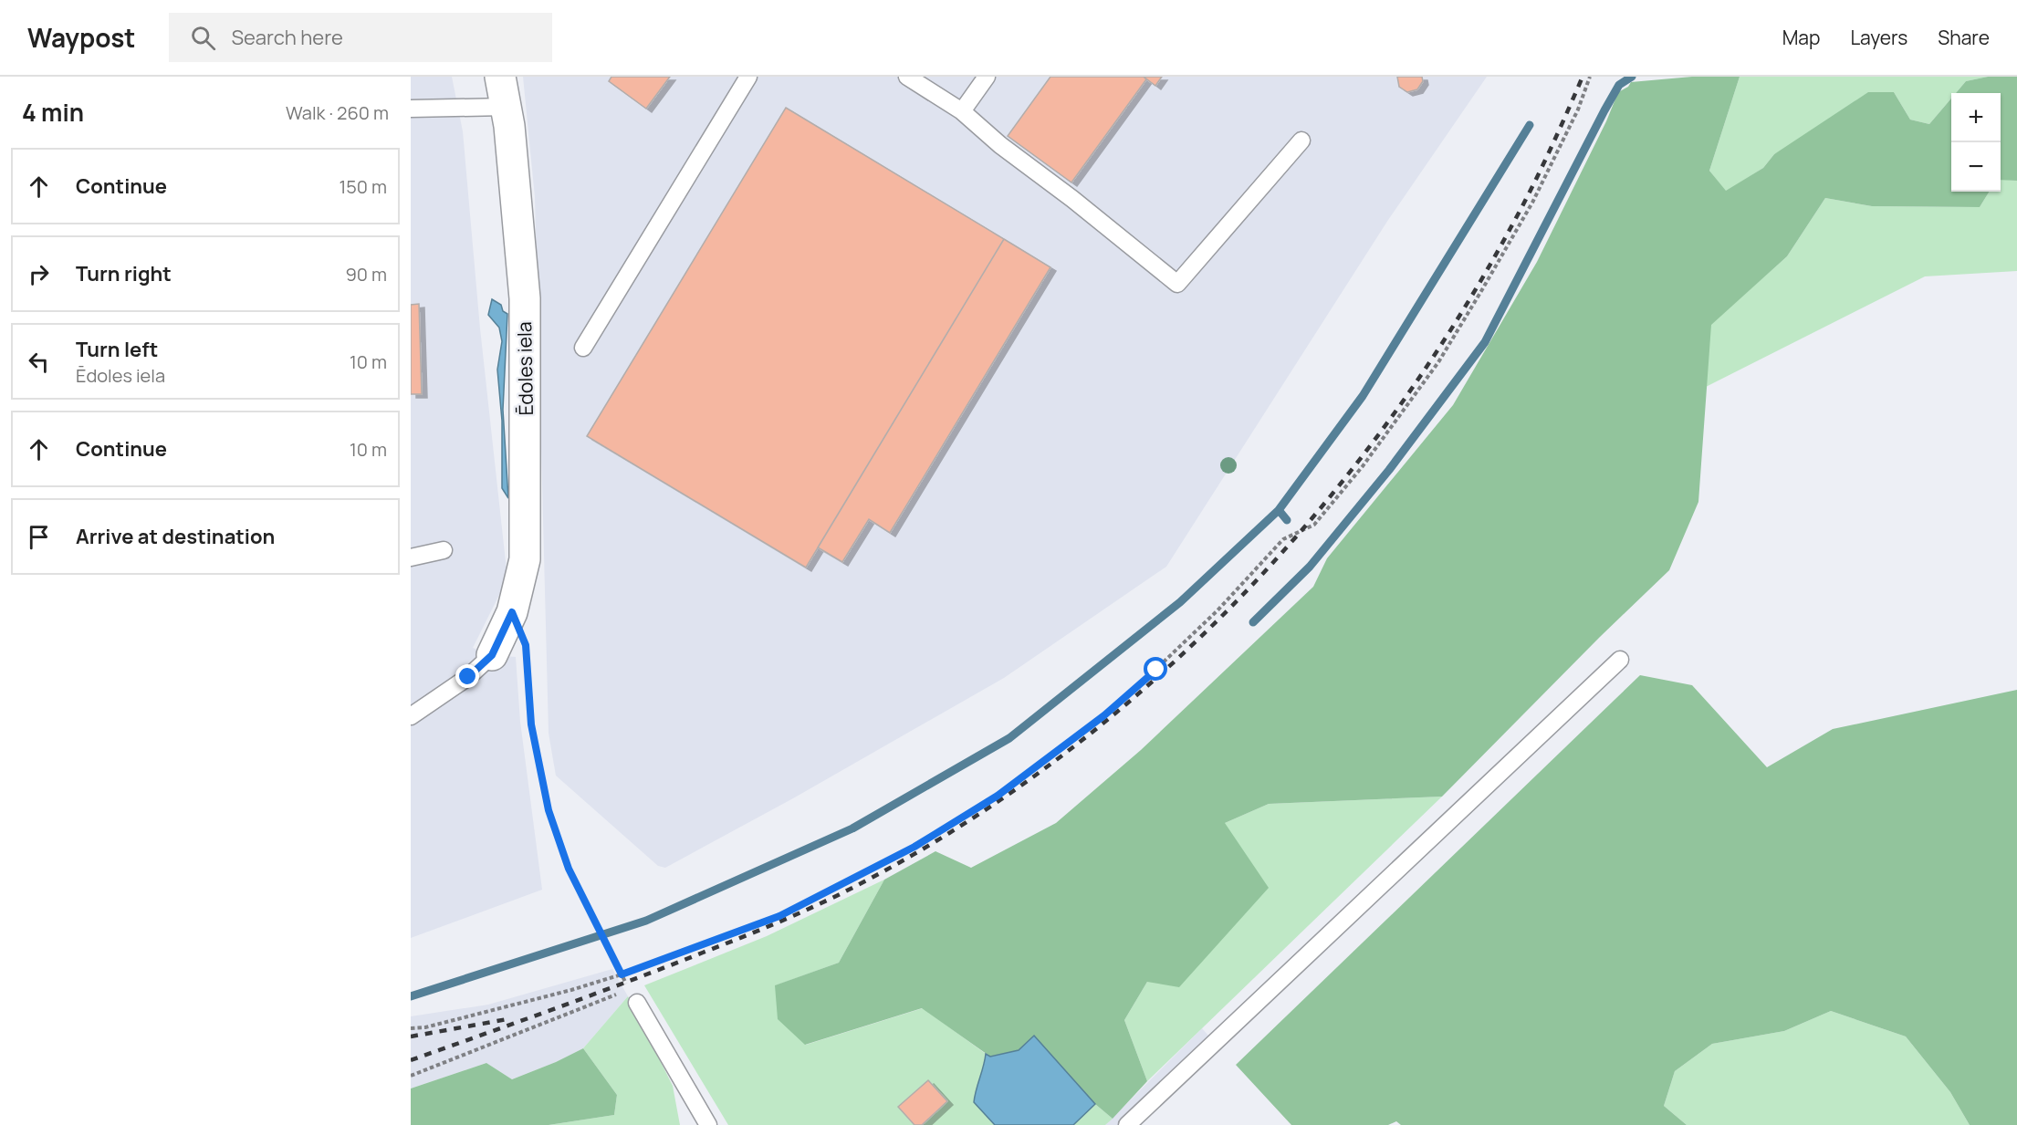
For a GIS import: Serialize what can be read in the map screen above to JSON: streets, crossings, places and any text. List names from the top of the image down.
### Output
{
  "streets": {
    "street": ["Ēdoles iela"]
  },
  "page": {
    "header": "Waypost",
    "search": "Search here",
    "nav": ["Map", "Layers", "Share"],
    "heading": ["4 min", "Walk · 260 m"],
    "map_buttons": ["+", "−"],
    "list": [
      ["Continue", "150 m"],
      ["Turn right", "90 m"],
      ["Turn left", "Ēdoles iela", "10 m"],
      ["Continue", "10 m"],
      "Arrive at destination"
    ]
  }
}
